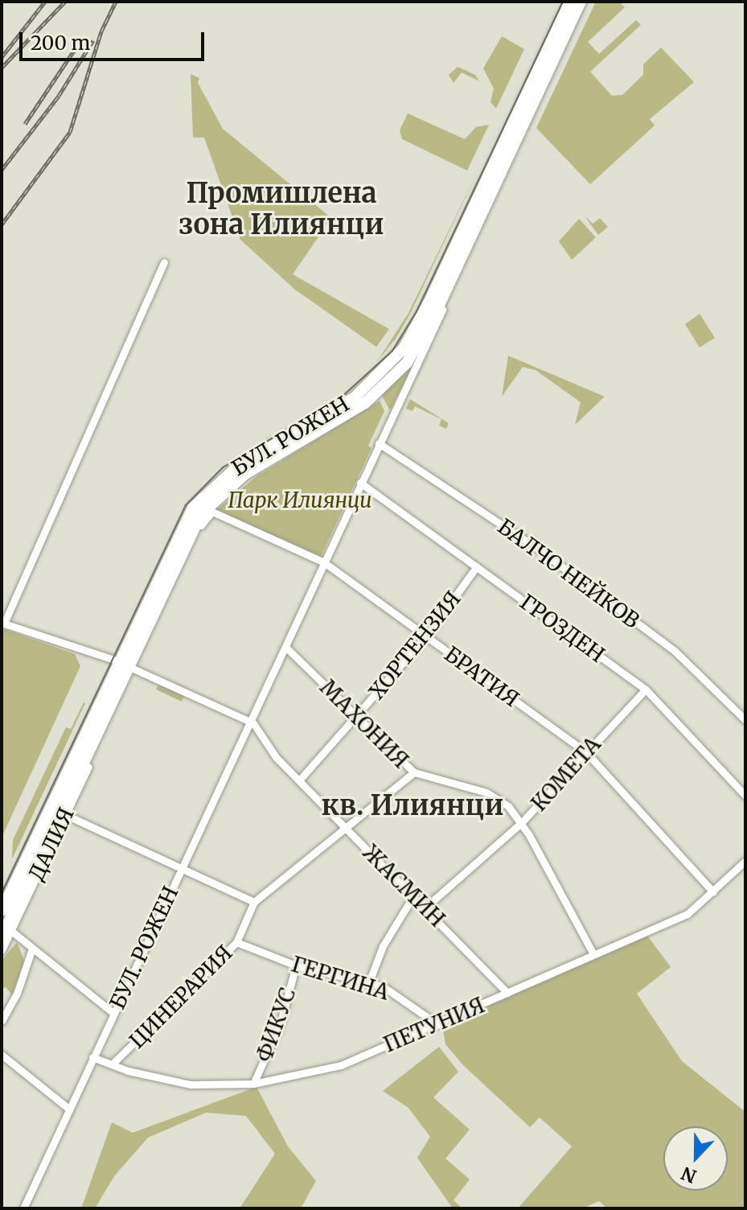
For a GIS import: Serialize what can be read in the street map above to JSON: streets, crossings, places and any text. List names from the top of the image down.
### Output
{
  "streets": {
    "main road": ["БУЛ. РОЖЕН"],
    "street": [
      "БАЛЧО НЕЙКОВ",
      "ГРОЗДЕН",
      "ХОРТЕНЗИЯ",
      "БРАТИЯ",
      "МАХОНИЯ",
      "КОМЕТА",
      "ДАЛИЯ",
      "ЖАСМИН",
      "ГЕРГИНА",
      "ЦИНЕРАРИЯ",
      "ФИКУС",
      "ПЕТУНИЯ"
    ]
  },
  "crossings": [
    ["БУЛ. РОЖЕН", "БАЛЧО НЕЙКОВ"],
    ["БУЛ. РОЖЕН", "ГРОЗДЕН"],
    ["БУЛ. РОЖЕН", "БРАТИЯ"],
    ["БУЛ. РОЖЕН", "МАХОНИЯ"],
    ["БУЛ. РОЖЕН", "ДАЛИЯ"],
    ["БУЛ. РОЖЕН", "ЖАСМИН"],
    ["БУЛ. РОЖЕН", "ПЕТУНИЯ"],
    ["ГРОЗДЕН", "ХОРТЕНЗИЯ"],
    ["ГРОЗДЕН", "КОМЕТА"],
    ["ХОРТЕНЗИЯ", "БРАТИЯ"],
    ["ХОРТЕНЗИЯ", "МАХОНИЯ"],
    ["ХОРТЕНЗИЯ", "ЖАСМИН"],
    ["БРАТИЯ", "КОМЕТА"],
    ["БРАТИЯ", "ПЕТУНИЯ"],
    ["МАХОНИЯ", "КОМЕТА"],
    ["МАХОНИЯ", "ЦИНЕРАРИЯ"],
    ["МАХОНИЯ", "ПЕТУНИЯ"],
    ["КОМЕТА", "ЖАСМИН"],
    ["ЖАСМИН", "ЦИНЕРАРИЯ"],
    ["ЖАСМИН", "ПЕТУНИЯ"],
    ["ГЕРГИНА", "ЦИНЕРАРИЯ"],
    ["ГЕРГИНА", "ФИКУС"],
    ["ГЕРГИНА", "ПЕТУНИЯ"],
    ["ЦИНЕРАРИЯ", "ПЕТУНИЯ"],
    ["ФИКУС", "ПЕТУНИЯ"]
  ],
  "districts": ["Промишлена зона Илиянци", "кв. Илиянци"],
  "parks": ["Парк Илиянци"],
  "scale_bar": "200 m",
  "north": "bottom"
}
